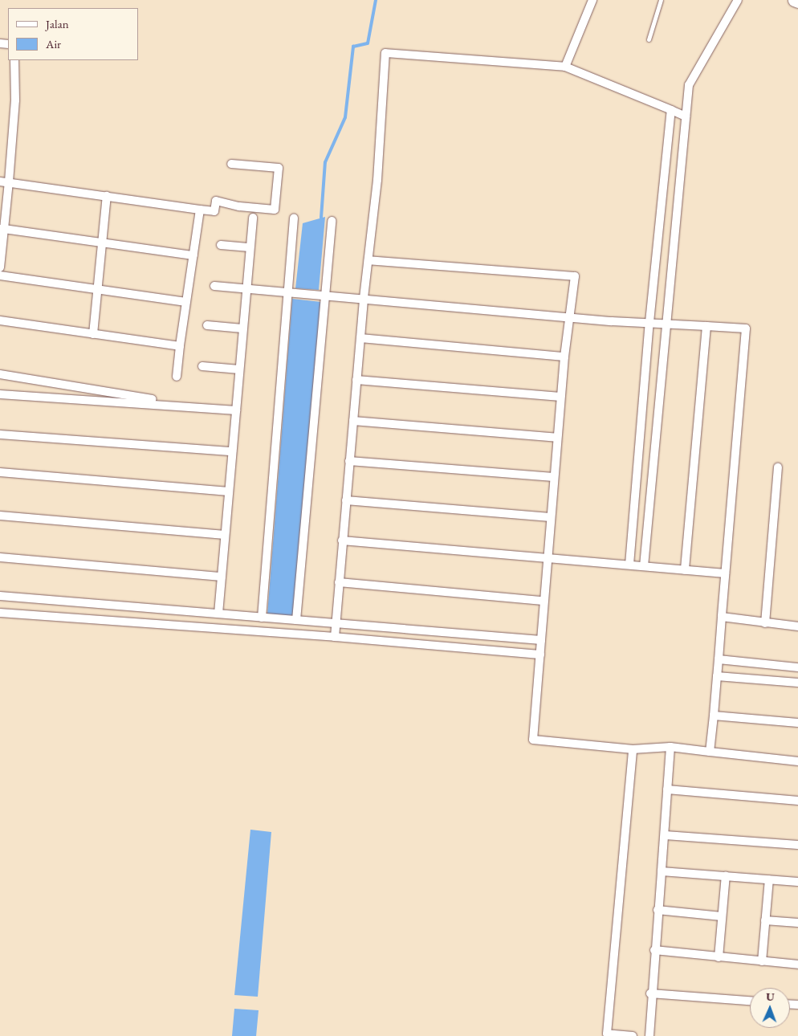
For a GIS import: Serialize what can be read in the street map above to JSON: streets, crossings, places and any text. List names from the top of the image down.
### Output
{
  "legend": ["Jalan", "Air"],
  "north": "top"
}
